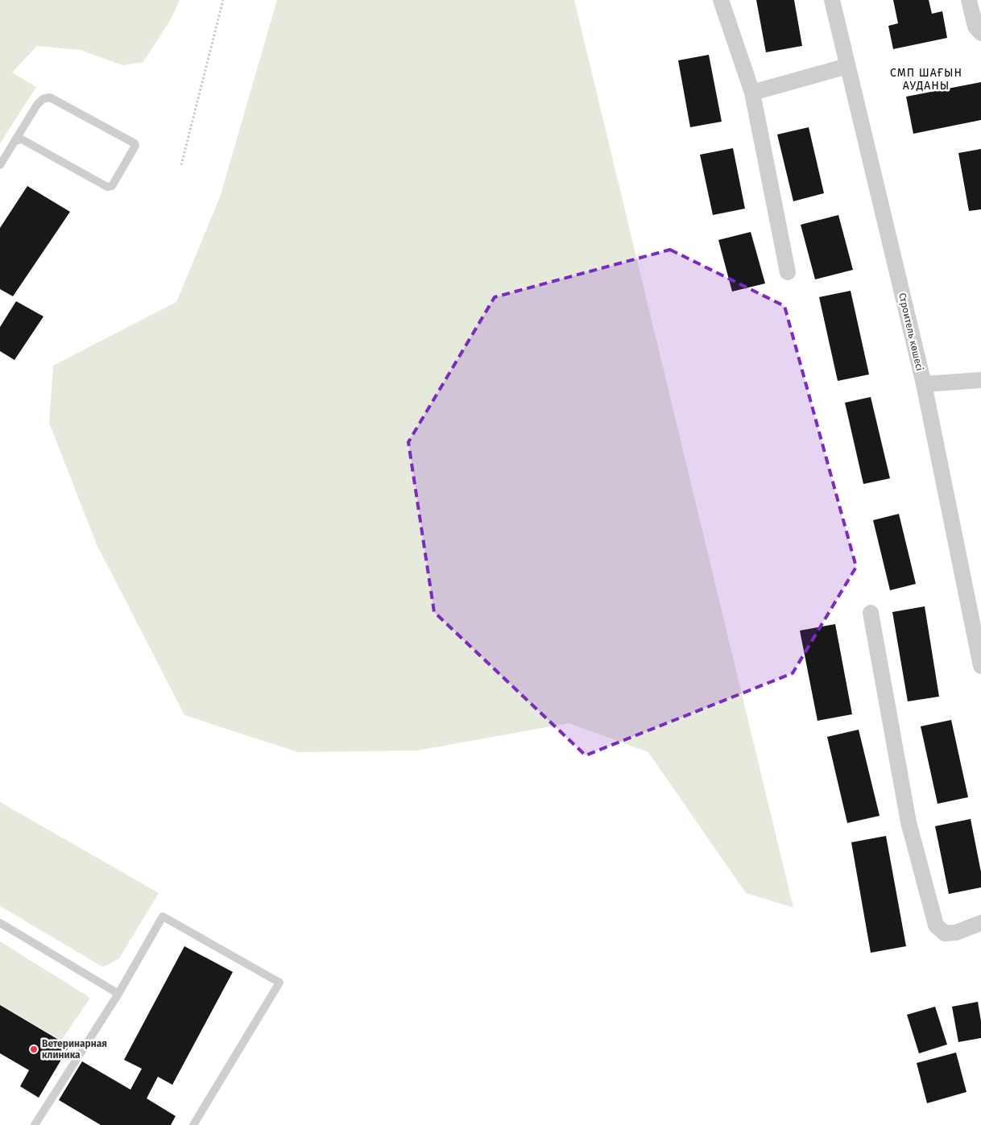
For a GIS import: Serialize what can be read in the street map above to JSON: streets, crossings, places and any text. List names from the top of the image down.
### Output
{
  "streets": {
    "street": ["Строитель көшесі"]
  },
  "districts": ["СМП ШАҒЫН АУДАНЫ"],
  "places": ["Ветеринарная клиника"]
}
